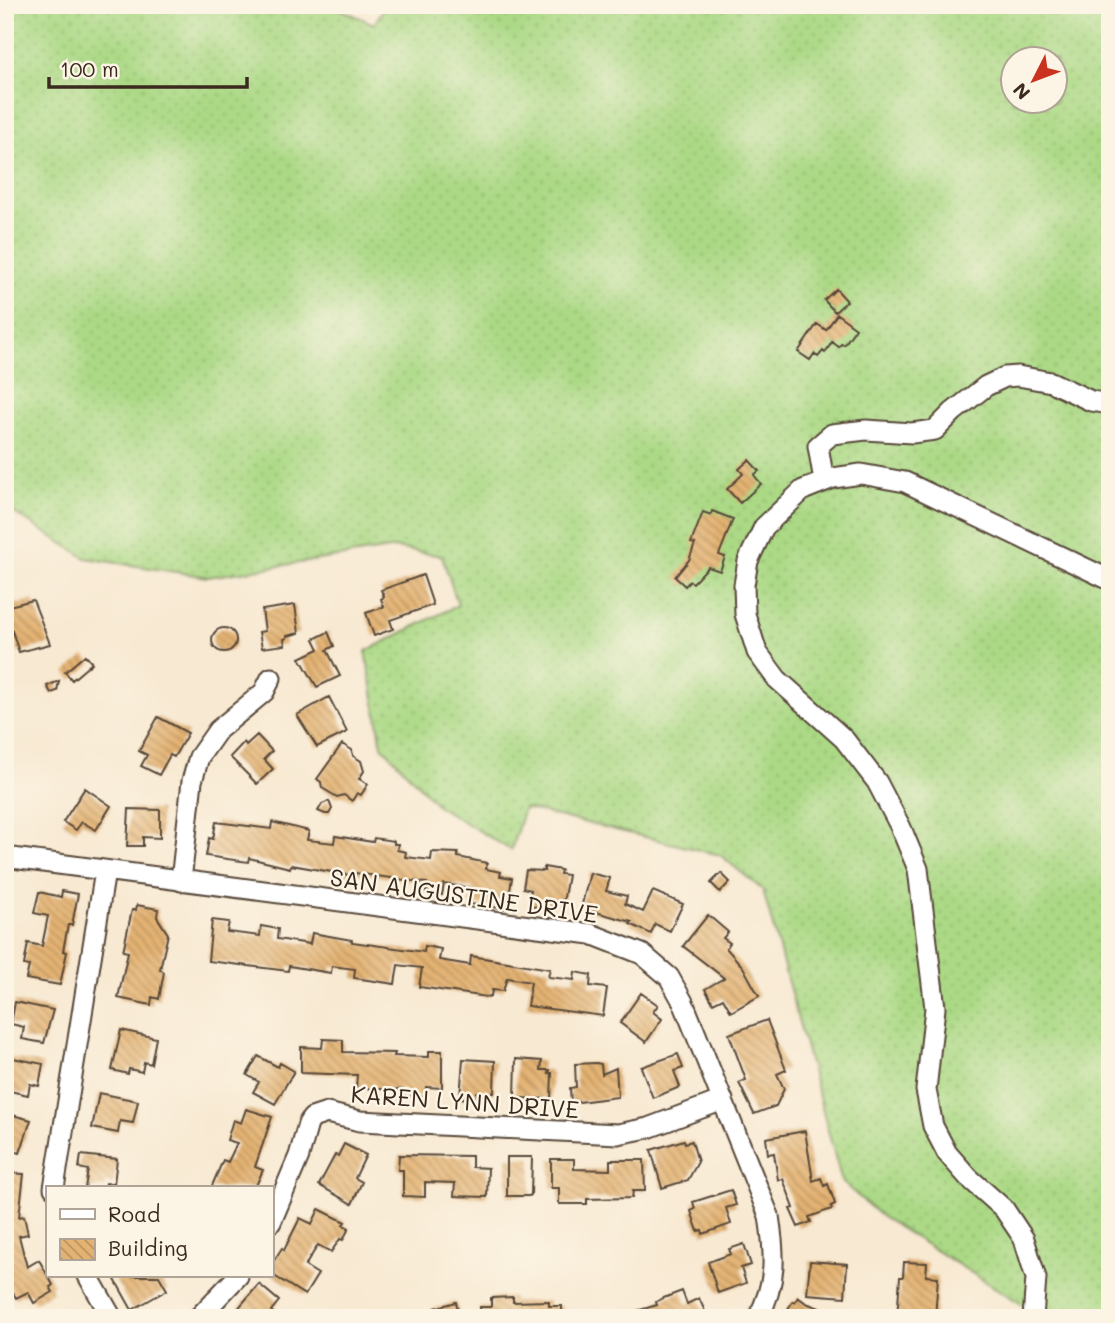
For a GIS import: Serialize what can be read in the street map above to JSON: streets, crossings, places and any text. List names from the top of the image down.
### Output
{
  "streets": {
    "street": ["SAN AUGUSTINE DRIVE", "KAREN LYNN DRIVE"]
  },
  "crossings": [
    ["SAN AUGUSTINE DRIVE", "KAREN LYNN DRIVE"]
  ],
  "legend": ["Road", "Building"],
  "scale_bar": "100 m",
  "north": "bottom left"
}
